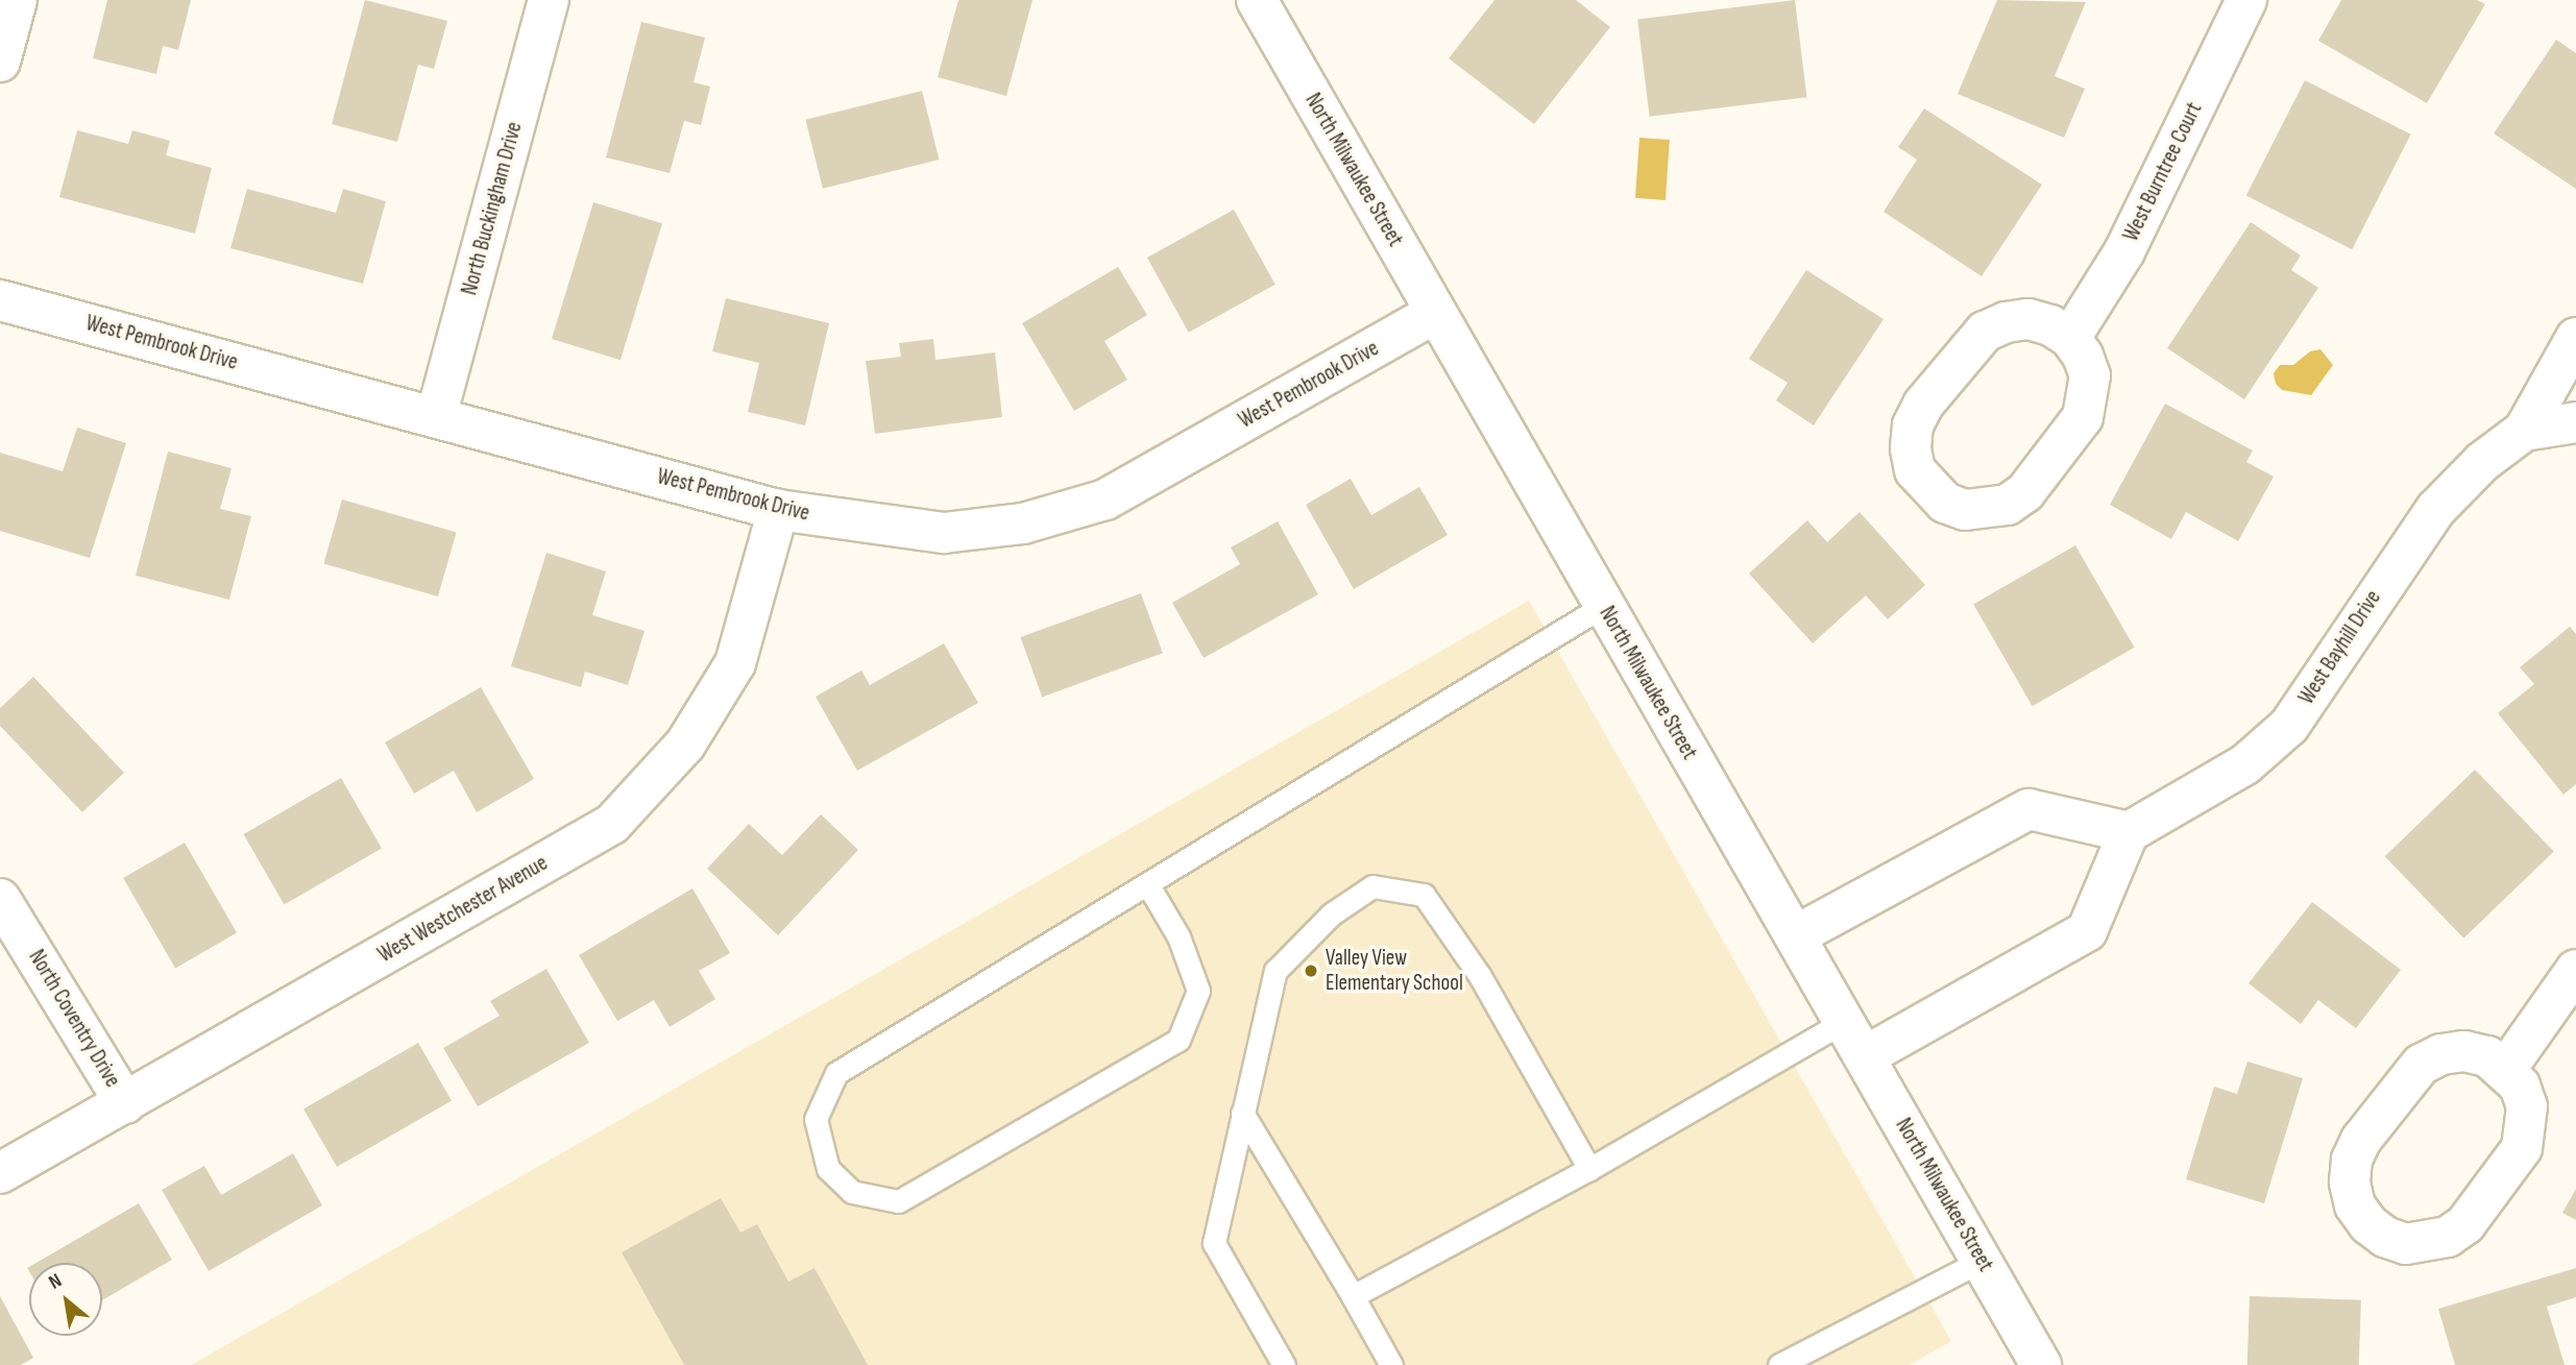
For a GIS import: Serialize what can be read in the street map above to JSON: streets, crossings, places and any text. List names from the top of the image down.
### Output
{
  "streets": {
    "street": [
      "North Milwaukee Street",
      "West Burntree Court",
      "North Buckingham Drive",
      "West Pembrook Drive",
      "West Bayhill Drive",
      "West Westchester Avenue",
      "North Coventry Drive"
    ]
  },
  "crossings": [
    ["North Milwaukee Street", "West Pembrook Drive"],
    ["North Buckingham Drive", "West Pembrook Drive"],
    ["West Pembrook Drive", "West Westchester Avenue"],
    ["West Westchester Avenue", "North Coventry Drive"]
  ],
  "places": ["Valley View Elementary School"],
  "north": "top left"
}
